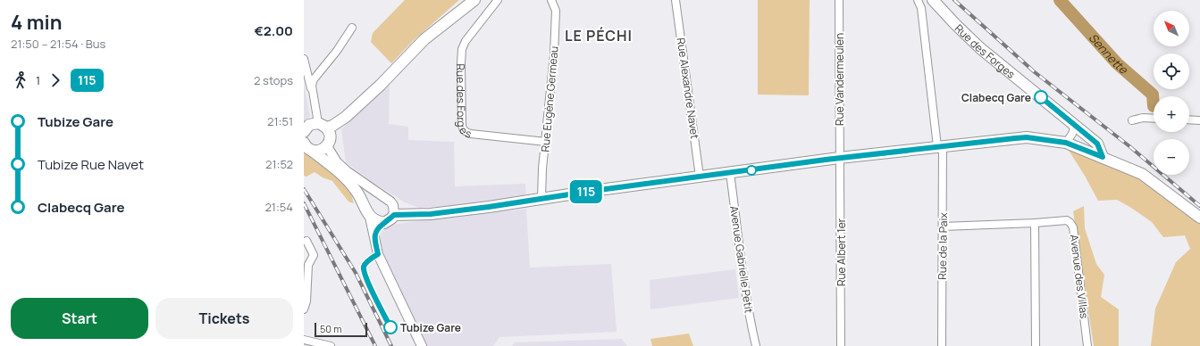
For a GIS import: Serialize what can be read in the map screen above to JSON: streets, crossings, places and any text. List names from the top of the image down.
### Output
{
  "streets": {
    "main road": ["Rue des Forges"],
    "street": [
      "Rue Vandermeulen",
      "Rue Alexandre Navet",
      "Rue Eugène Germeau",
      "Rue de la Paix",
      "Rue Albert 1er",
      "Avenue Gabrielle Petit",
      "Avenue des Villas"
    ]
  },
  "crossings": [
    ["Rue des Forges", "Rue Eugène Germeau"],
    ["Rue Vandermeulen", "Rue Albert 1er"],
    ["Rue de la Paix", "Avenue des Villas"]
  ],
  "districts": ["LE PÉCHI"],
  "water": ["Sennette"],
  "places": ["Clabecq Gare", "Tubize Gare"],
  "lines": ["bus line 115"],
  "scale_bar": "50 m",
  "north": "top left",
  "page": {
    "heading": ["4 min", "21:50 – 21:54 · Bus", "€2.00"],
    "on_map": "115",
    "map_buttons": ["+", "−"],
    "legs": ["1", "115", "2 stops"],
    "list": [
      {
        "name": "Tubize Gare",
        "value": "21:51"
      },
      {
        "name": "Tubize Rue Navet",
        "value": "21:52"
      },
      {
        "name": "Clabecq Gare",
        "value": "21:54"
      }
    ],
    "buttons": ["Start", "Tickets"],
    "scale": "50 m"
  }
}
